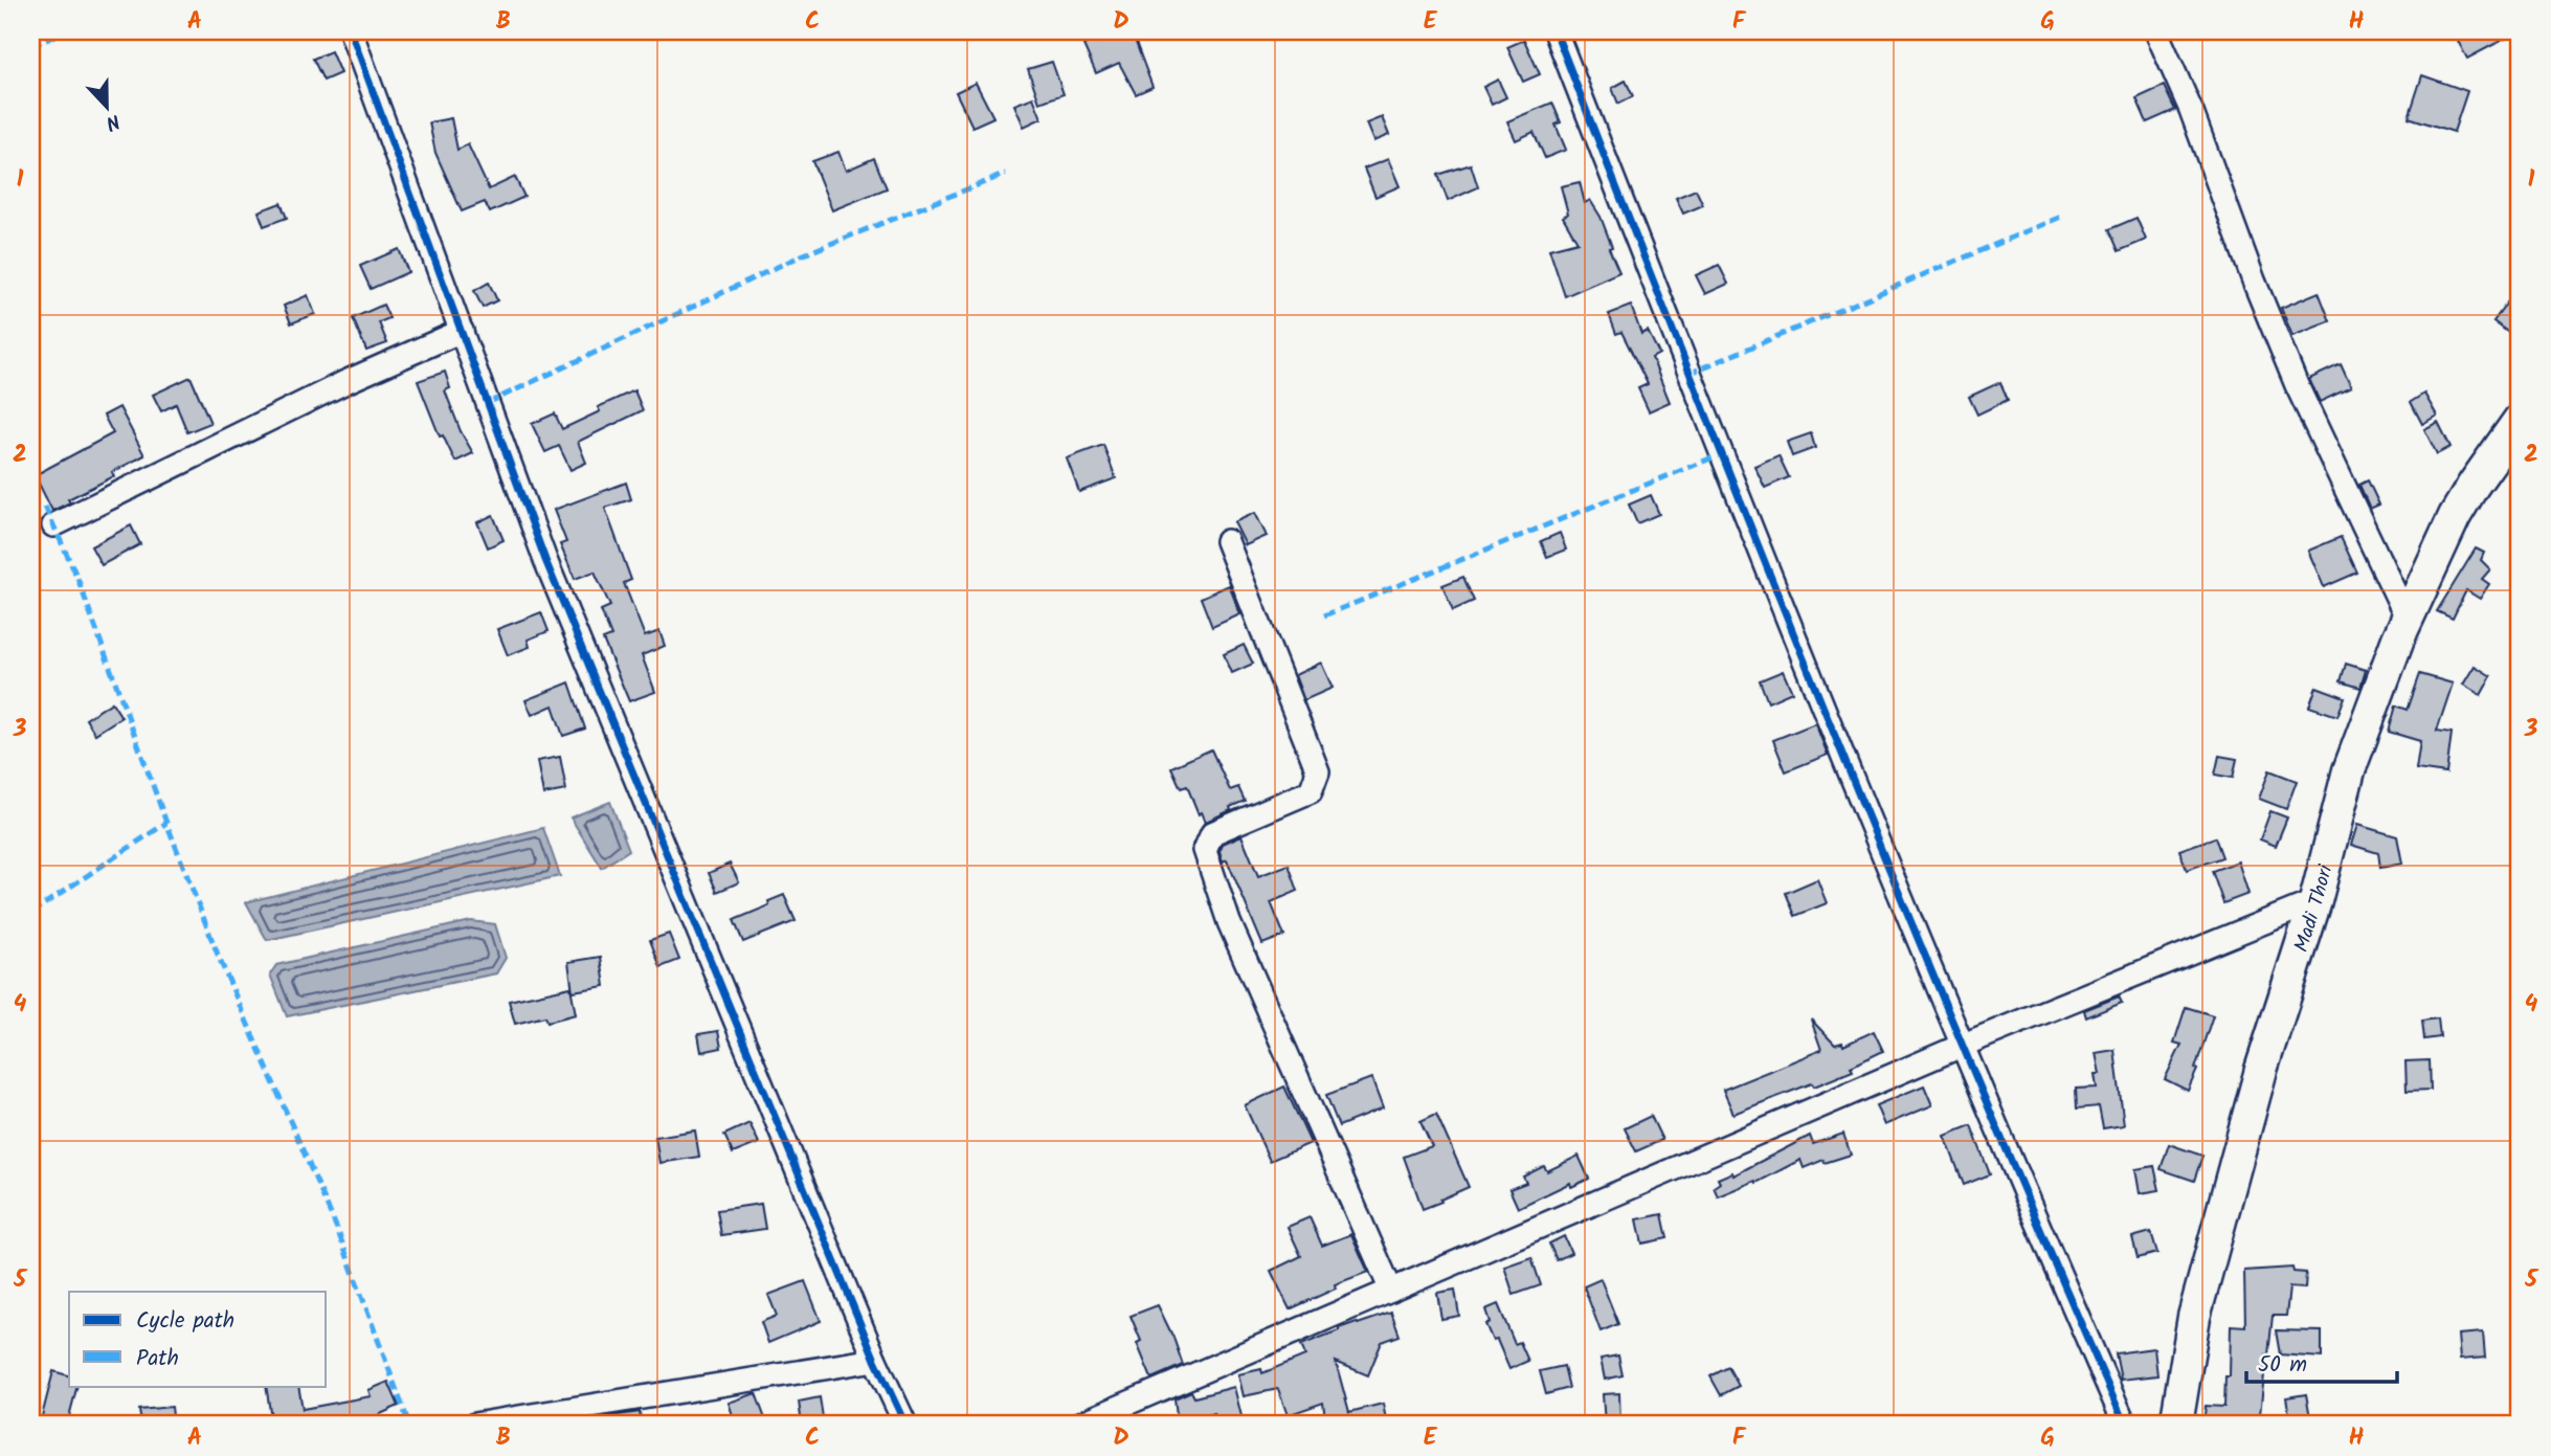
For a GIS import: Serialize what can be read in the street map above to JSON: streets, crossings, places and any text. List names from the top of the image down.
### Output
{
  "streets": {
    "main road": ["Madi Thori"]
  },
  "legend": ["Cycle path", "Path"],
  "scale_bar": "50 m",
  "north": "bottom",
  "grid": {
    "columns": [
      "A",
      "B",
      "C",
      "D",
      "E",
      "F",
      "G",
      "H"
    ],
    "rows": [
      "1",
      "2",
      "3",
      "4",
      "5"
    ]
  }
}
